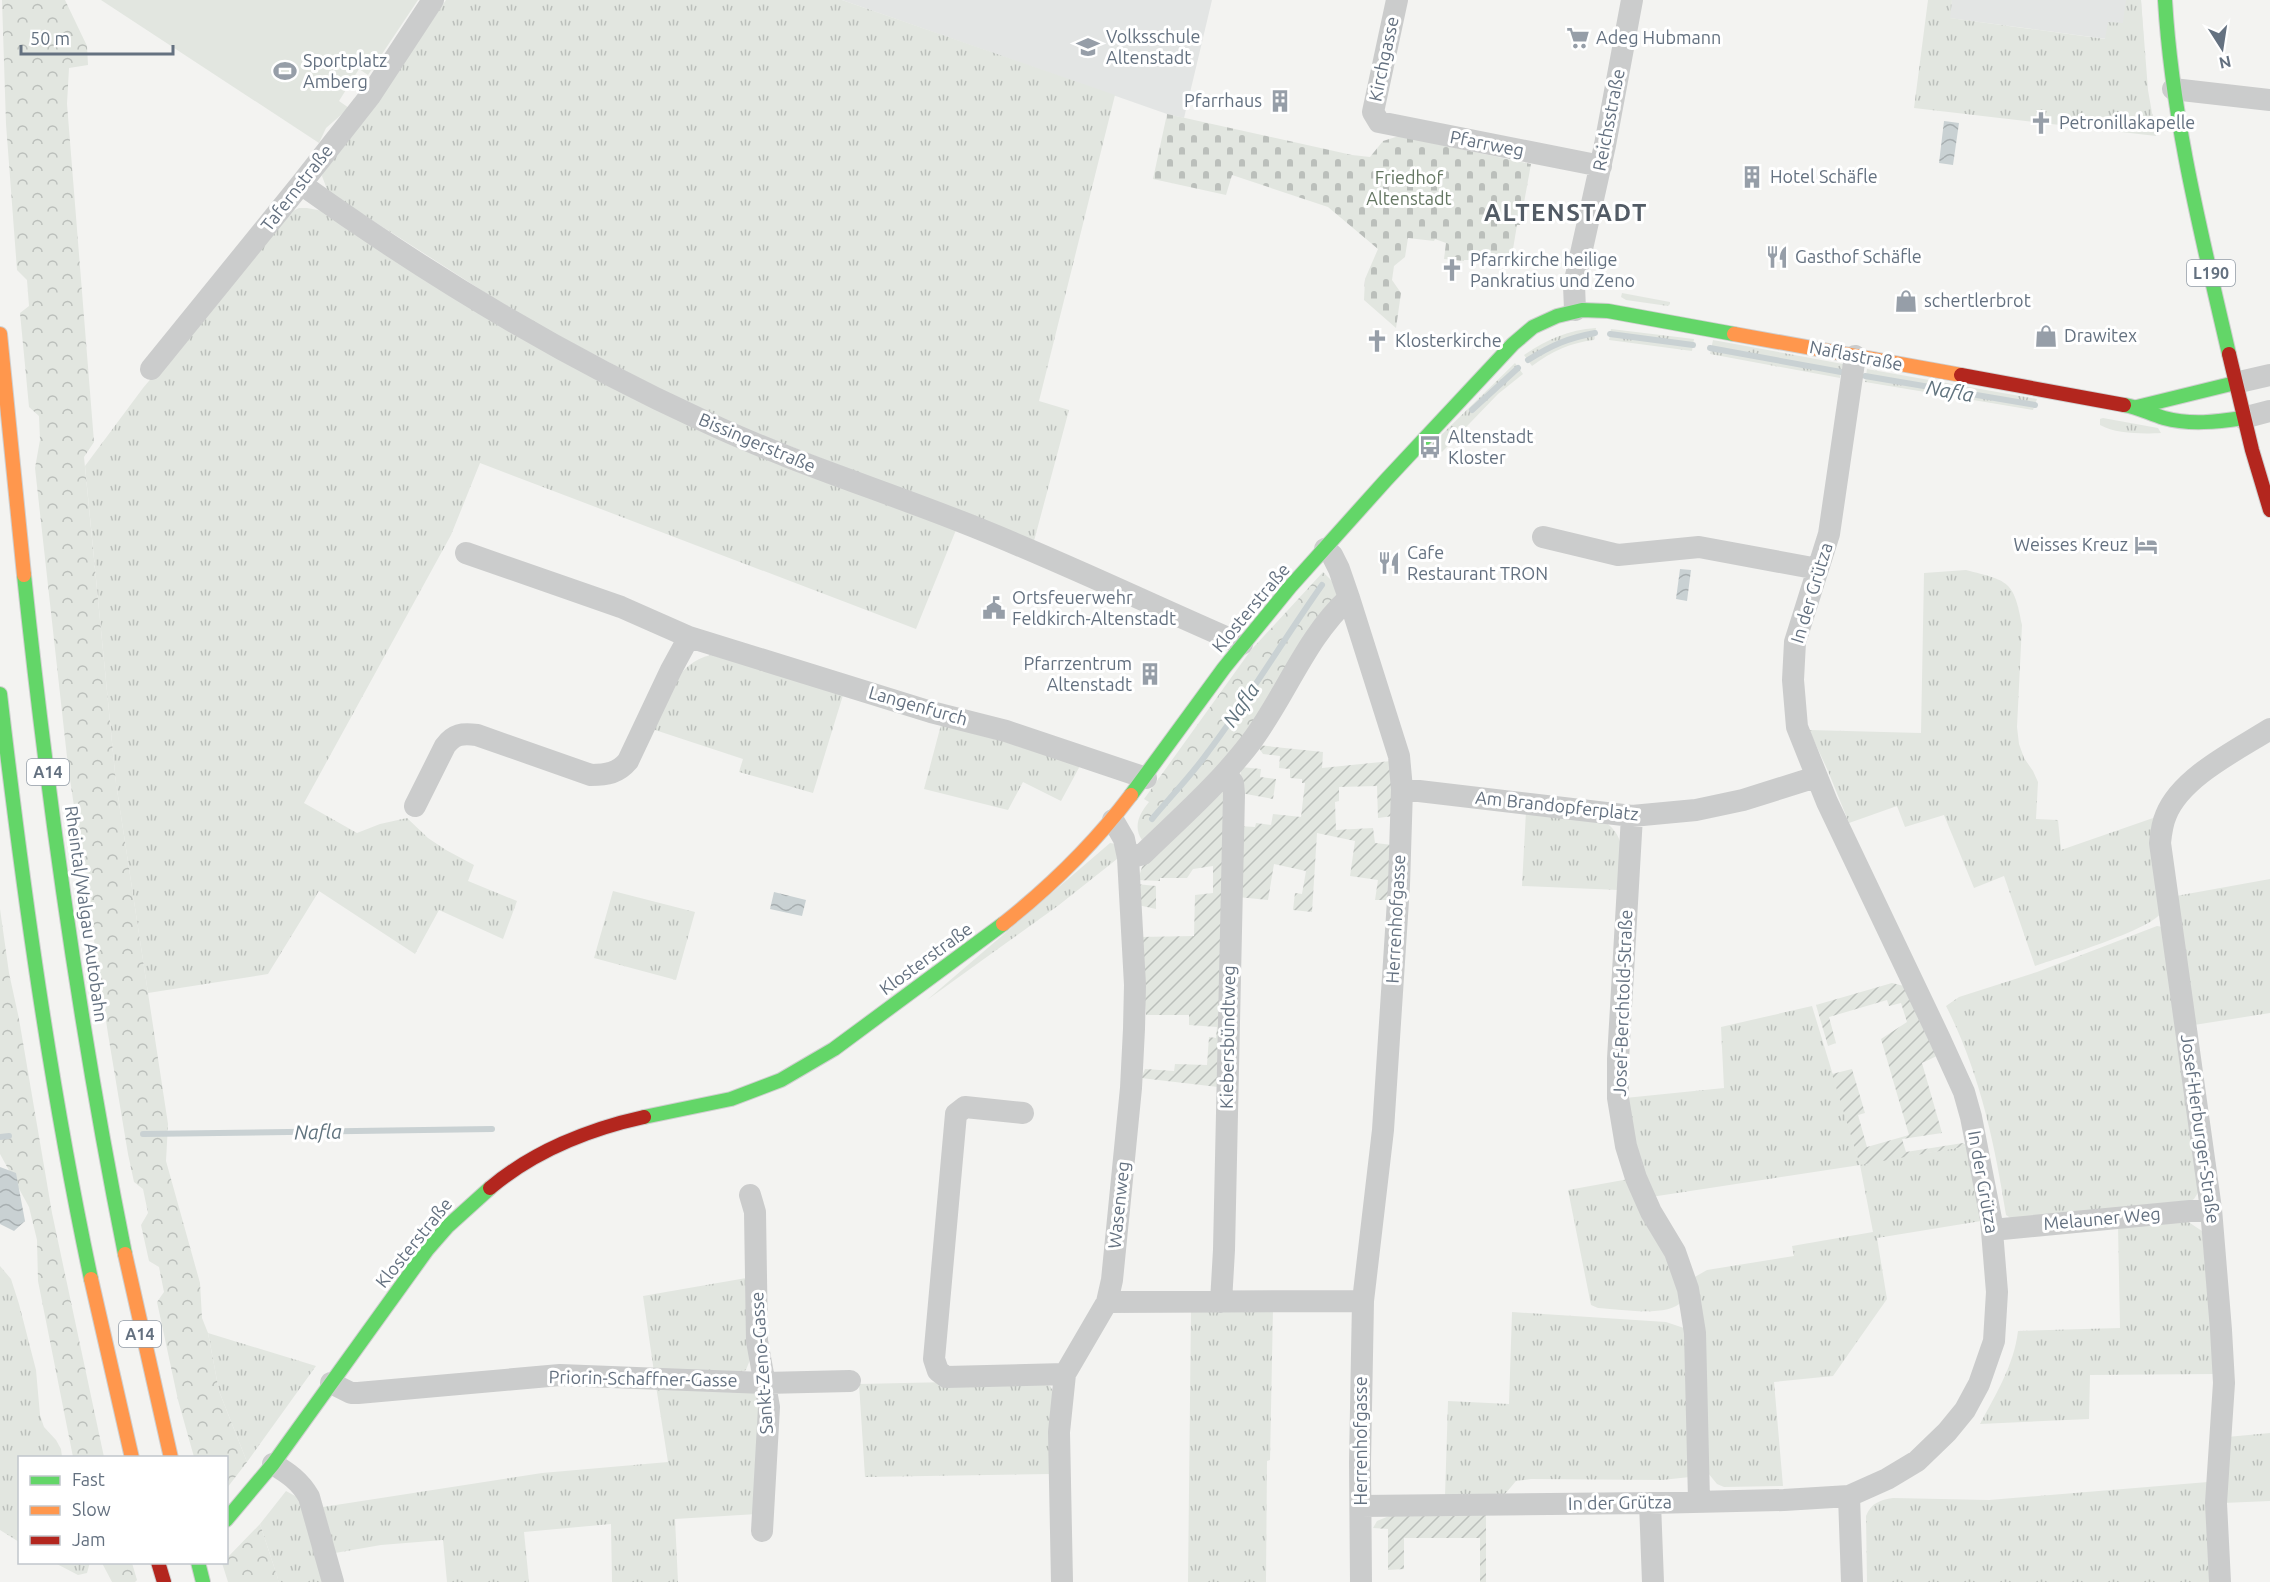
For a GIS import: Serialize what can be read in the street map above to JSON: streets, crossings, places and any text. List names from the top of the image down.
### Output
{
  "streets": {
    "main road": [
      "L190",
      "Naflastraße",
      "Klosterstraße",
      "A14",
      "Rheintal/Walgau Autobahn"
    ],
    "street": [
      "Kirchgasse",
      "Reichsstraße",
      "Pfarrweg",
      "Tafernstraße",
      "Bissingerstraße",
      "In der Grütza",
      "Langenfurch",
      "Am Brandopferplatz",
      "Herrenhofgasse",
      "Josef-Berchtold-Straße",
      "Kiebersbündtweg",
      "Josef-Herburger-Straße",
      "Wasenweg",
      "Melauner Weg",
      "Sankt-Zeno-Gasse",
      "Priorin-Schaffner-Gasse"
    ]
  },
  "crossings": [
    ["Kirchgasse", "Pfarrweg"],
    ["Reichsstraße", "Pfarrweg"],
    ["Reichsstraße", "Naflastraße"],
    ["Reichsstraße", "Klosterstraße"],
    ["Tafernstraße", "Bissingerstraße"],
    ["L190", "Naflastraße"],
    ["Naflastraße", "In der Grütza"],
    ["Naflastraße", "Klosterstraße"],
    ["Bissingerstraße", "Klosterstraße"],
    ["In der Grütza", "Am Brandopferplatz"],
    ["In der Grütza", "Herrenhofgasse"],
    ["In der Grütza", "Josef-Berchtold-Straße"],
    ["In der Grütza", "Melauner Weg"],
    ["Klosterstraße", "Langenfurch"],
    ["Klosterstraße", "Herrenhofgasse"],
    ["Klosterstraße", "Wasenweg"],
    ["Klosterstraße", "Priorin-Schaffner-Gasse"],
    ["Am Brandopferplatz", "Herrenhofgasse"],
    ["Am Brandopferplatz", "Josef-Berchtold-Straße"],
    ["Josef-Herburger-Straße", "Melauner Weg"],
    ["Sankt-Zeno-Gasse", "Priorin-Schaffner-Gasse"]
  ],
  "districts": ["ALTENSTADT"],
  "water": ["Nafla"],
  "parks": ["Friedhof Altenstadt"],
  "places": {
    "supermarket": ["Adeg Hubmann"],
    "school or university": ["Volksschule Altenstadt"],
    "sports": ["Sportplatz Amberg"],
    "building": ["Pfarrhaus", "Hotel Schäfle", "Pfarrzentrum Altenstadt"],
    "church": ["Petronillakapelle", "Pfarrkirche heilige Pankratius und Zeno", "Klosterkirche"],
    "restaurant": ["Gasthof Schäfle", "Cafe Restaurant TRON"],
    "shop": ["schertlerbrot", "Drawitex"],
    "bus stop": ["Altenstadt Kloster"],
    "hotel": ["Weisses Kreuz"],
    "public building": ["Ortsfeuerwehr Feldkirch-Altenstadt"]
  },
  "legend": ["Fast", "Slow", "Jam"],
  "scale_bar": "50 m",
  "north": "bottom"
}
